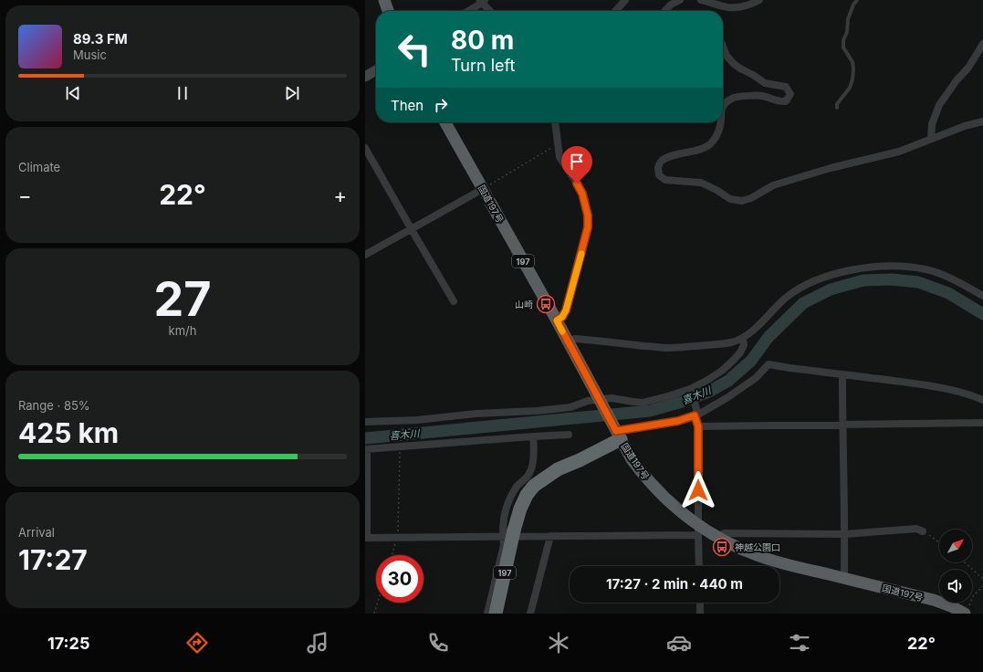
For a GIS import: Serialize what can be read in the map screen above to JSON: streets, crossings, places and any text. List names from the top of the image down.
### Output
{
  "streets": {
    "highway": ["国道197号", "197"]
  },
  "water": ["喜木川"],
  "places": {
    "bus stop": ["山崎", "神越公園口"]
  },
  "north": "top right",
  "page": {
    "turn": ["80 m", "Turn left"],
    "song": ["89.3 FM", "Music"],
    "then": "Then",
    "tile": [
      "Climate",
      ["27", "km/h"],
      ["Range · 85%", "425 km"],
      ["Arrival", "17:27"]
    ],
    "heat": ["−", "22°", "+"],
    "limit": "30",
    "trip": "17:27 · 2 min · 440 m",
    "tabs": ["17:25", "22°"]
  }
}
